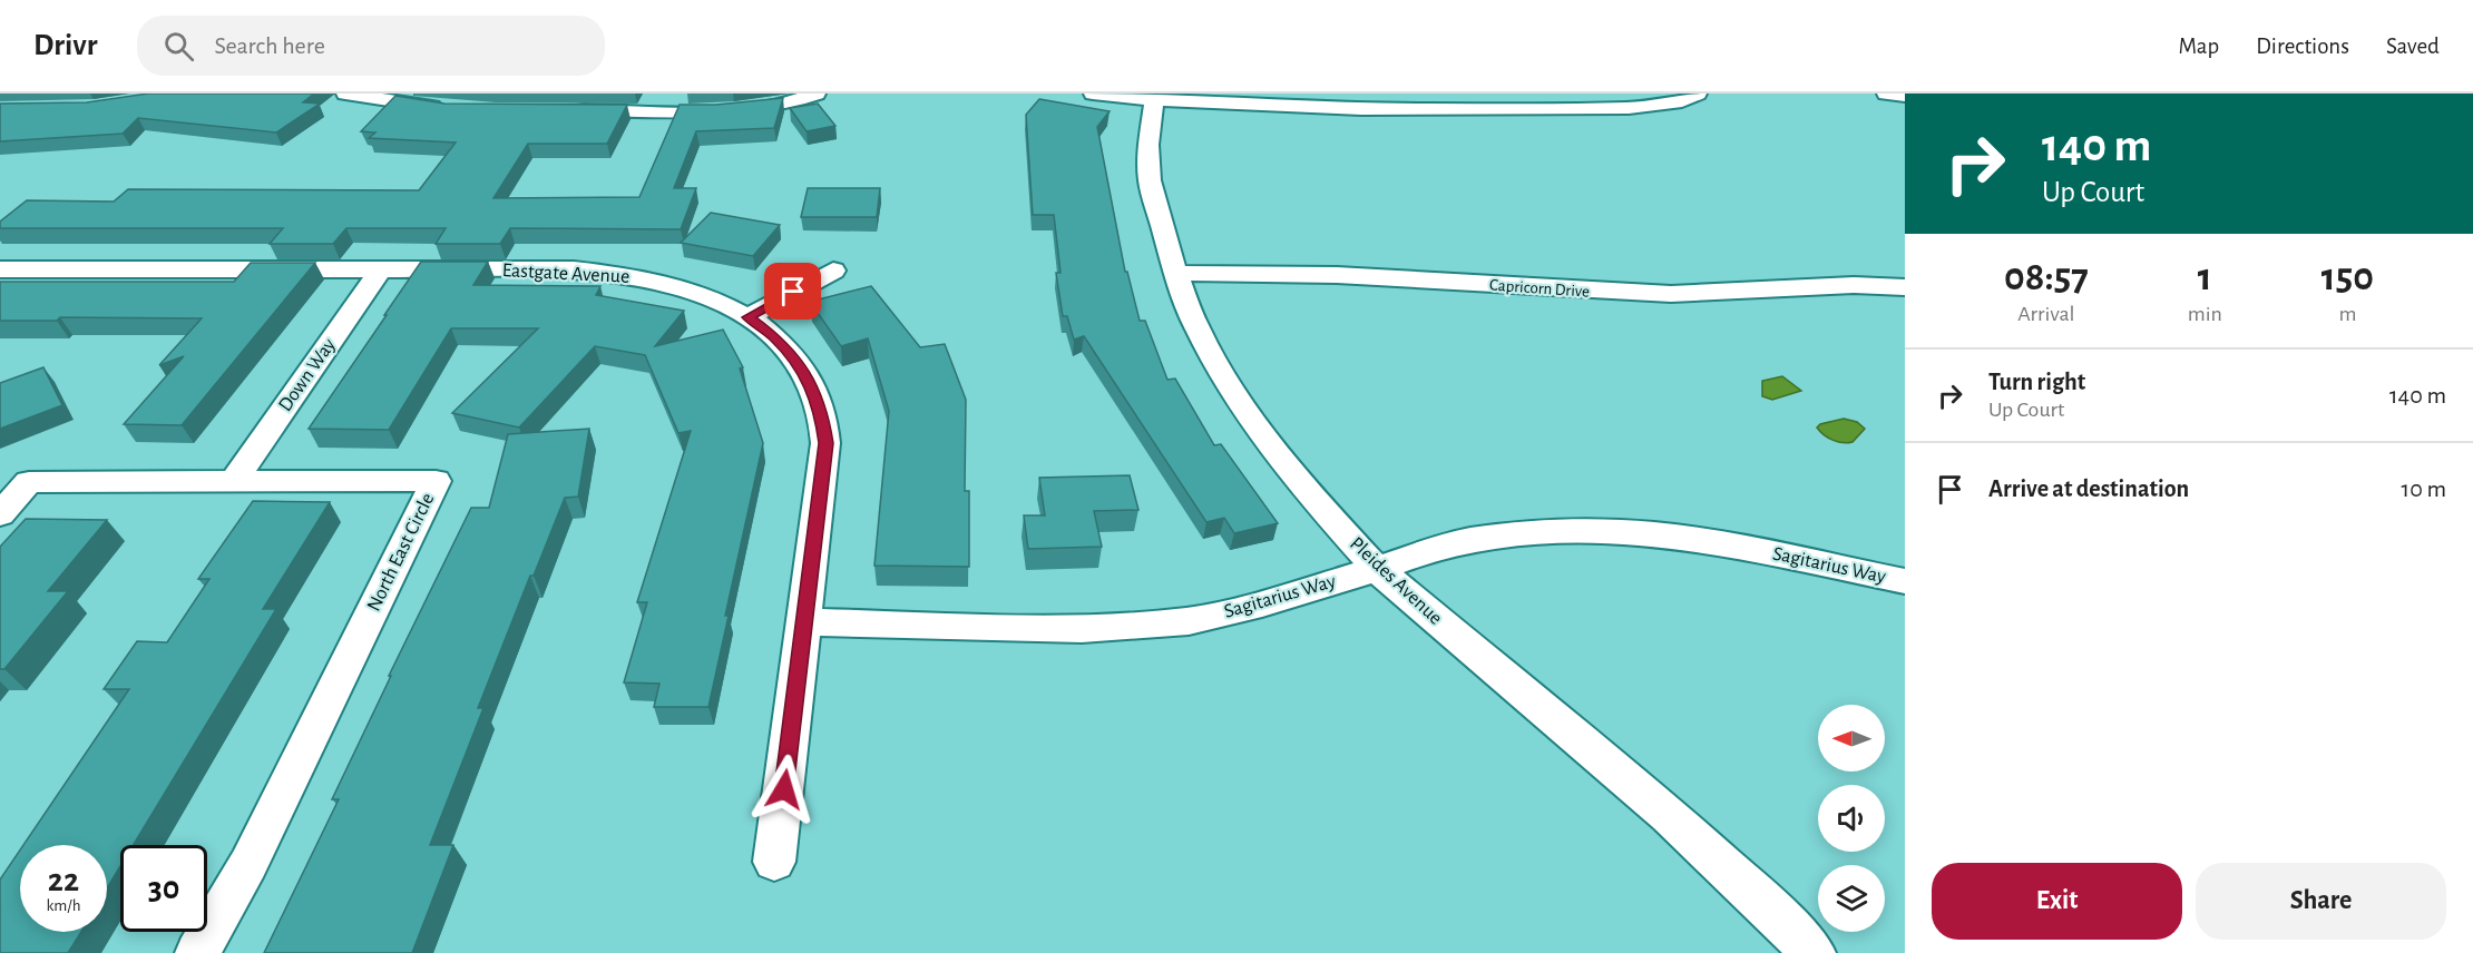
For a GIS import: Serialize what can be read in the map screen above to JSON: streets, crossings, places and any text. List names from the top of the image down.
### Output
{
  "streets": {
    "street": [
      "Eastgate Avenue",
      "Capricorn Drive",
      "Down Way",
      "North East Circle",
      "Sagitarius Way",
      "Pleides Avenue"
    ]
  },
  "crossings": [
    ["Eastgate Avenue", "Down Way"],
    ["Eastgate Avenue", "Sagitarius Way"],
    ["Capricorn Drive", "Pleides Avenue"],
    ["Down Way", "North East Circle"],
    ["Sagitarius Way", "Pleides Avenue"]
  ],
  "north": "left",
  "page": {
    "header": "Drivr",
    "search": "Search here",
    "nav": ["Map", "Directions", "Saved"],
    "turn": ["140 m", "Up Court"],
    "eta": [
      "08:57",
      "Arrival",
      "1",
      "min",
      "150",
      "m"
    ],
    "list": [
      {
        "name": "Turn right",
        "note": "Up Court",
        "value": "140 m"
      },
      {
        "name": "Arrive at destination",
        "value": "10 m"
      }
    ],
    "speed": "22 km/h",
    "limit": "30",
    "buttons": ["Exit", "Share"]
  }
}
